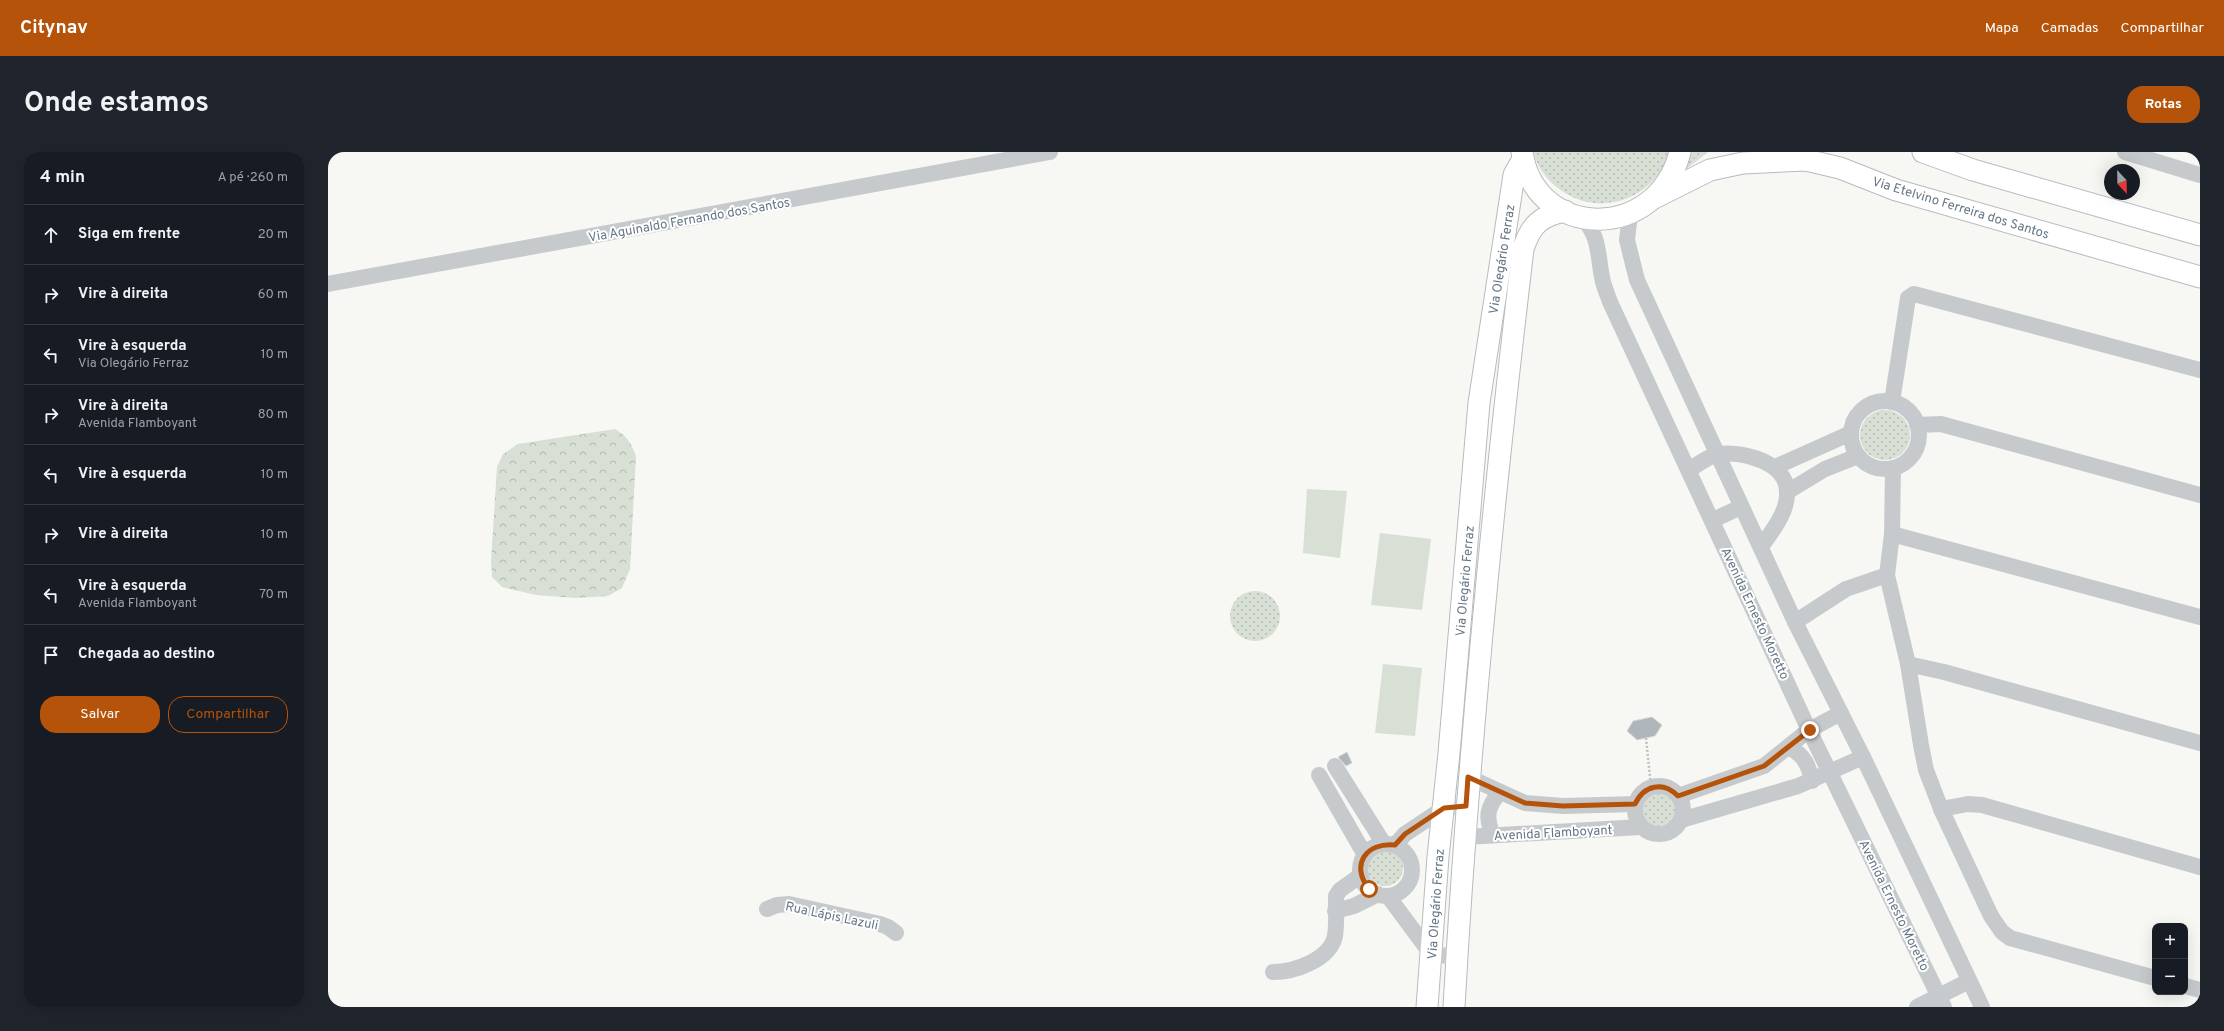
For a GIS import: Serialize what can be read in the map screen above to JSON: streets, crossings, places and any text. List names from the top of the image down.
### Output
{
  "streets": {
    "main road": ["Via Etelvino Ferreira dos Santos", "Via Olegário Ferraz"],
    "street": [
      "Via Aguinaldo Fernando dos Santos",
      "Avenida Ernesto Moretto",
      "Avenida Flamboyant",
      "Rua Lápis Lazuli"
    ]
  },
  "crossings": [
    ["Via Olegário Ferraz", "Avenida Ernesto Moretto"],
    ["Via Olegário Ferraz", "Avenida Flamboyant"]
  ],
  "north": "bottom",
  "page": {
    "header": "Citynav",
    "nav": ["Mapa", "Camadas", "Compartilhar"],
    "title": "Onde estamos",
    "buttons": [
      "Rotas",
      ["Salvar", "Compartilhar"]
    ],
    "heading": ["4 min", "A pé · 260 m"],
    "list": [
      ["Siga em frente", "20 m"],
      ["Vire à direita", "60 m"],
      ["Vire à esquerda", "Via Olegário Ferraz", "10 m"],
      ["Vire à direita", "Avenida Flamboyant", "80 m"],
      ["Vire à esquerda", "10 m"],
      ["Vire à direita", "10 m"],
      ["Vire à esquerda", "Avenida Flamboyant", "70 m"],
      "Chegada ao destino"
    ],
    "map_buttons": ["+", "−"]
  }
}
